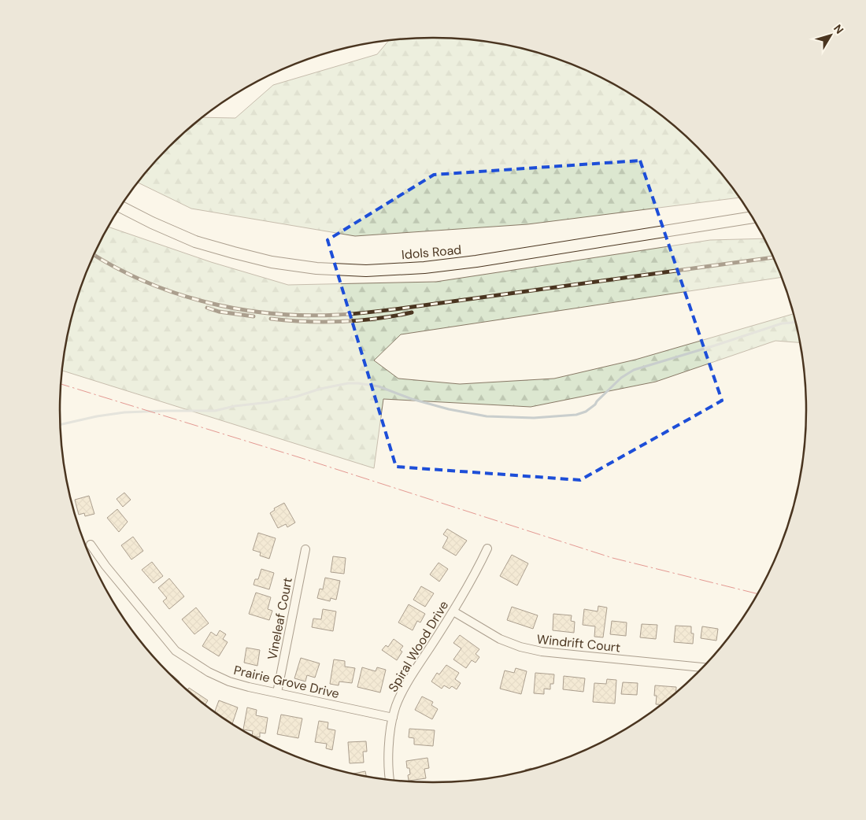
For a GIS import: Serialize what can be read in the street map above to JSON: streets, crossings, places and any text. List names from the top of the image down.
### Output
{
  "streets": {
    "main road": ["Idols Road"],
    "street": [
      "Vineleaf Court",
      "Windrift Court",
      "Spiral Wood Drive",
      "Prairie Grove Drive"
    ]
  },
  "crossings": [
    ["Vineleaf Court", "Prairie Grove Drive"],
    ["Windrift Court", "Spiral Wood Drive"],
    ["Spiral Wood Drive", "Prairie Grove Drive"]
  ],
  "north": "top right"
}
